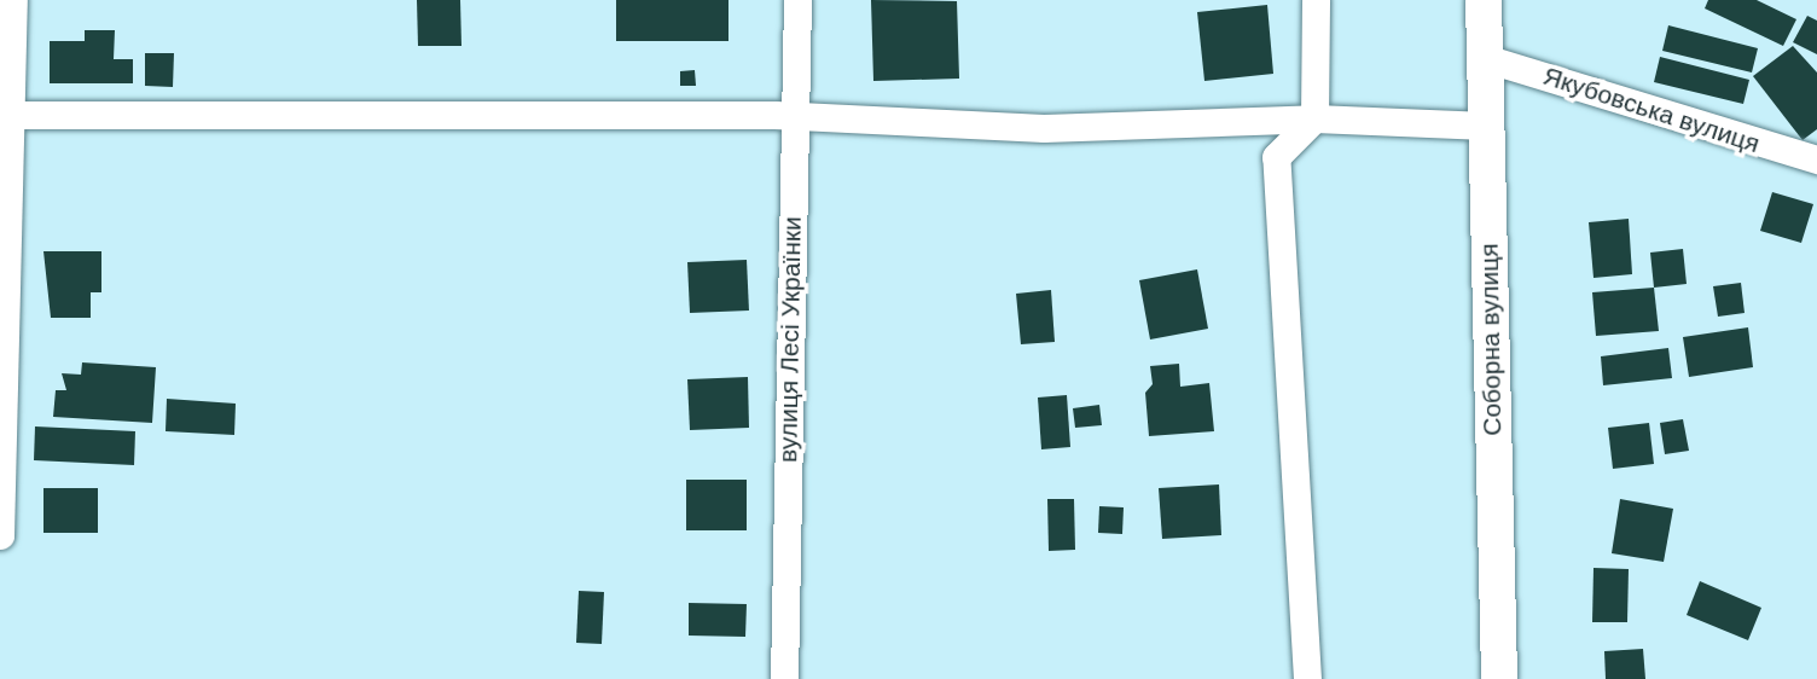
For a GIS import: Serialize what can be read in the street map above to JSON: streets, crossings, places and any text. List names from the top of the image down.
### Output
{
  "streets": {
    "street": ["Якубовська вулиця", "вулиця Лесі Українки", "Соборна вулиця"]
  },
  "crossings": [
    ["Якубовська вулиця", "Соборна вулиця"]
  ]
}
